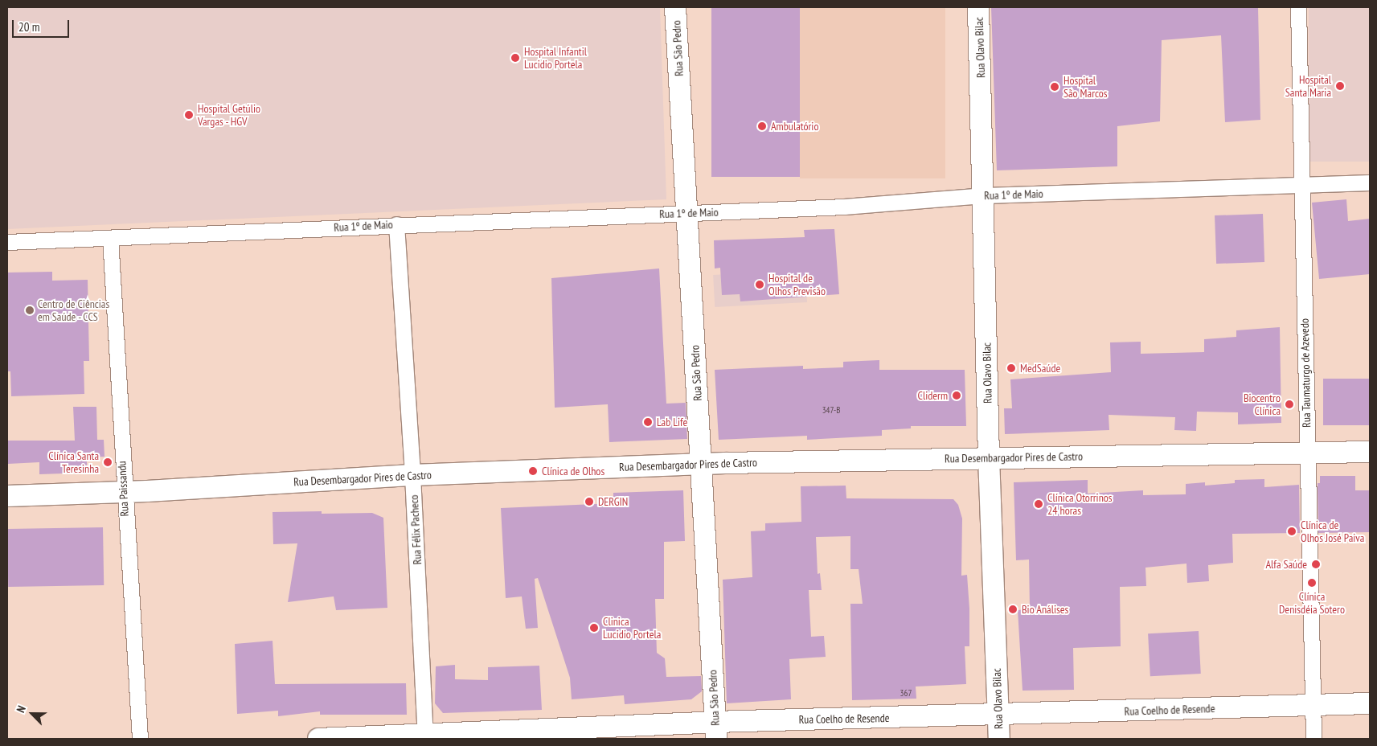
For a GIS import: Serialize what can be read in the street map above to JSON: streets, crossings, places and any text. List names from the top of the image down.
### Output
{
  "streets": {
    "main road": [
      "Rua Olavo Bilac",
      "Rua São Pedro",
      "Rua Desembargador Pires de Castro",
      "Rua Coelho de Resende"
    ],
    "street": [
      "Rua 1º de Maio",
      "Rua Taumaturgo de Azevedo",
      "Rua Paissandu",
      "Rua Félix Pacheco"
    ]
  },
  "crossings": [
    ["Rua Olavo Bilac", "Rua 1º de Maio"],
    ["Rua Olavo Bilac", "Rua Desembargador Pires de Castro"],
    ["Rua Olavo Bilac", "Rua Coelho de Resende"],
    ["Rua São Pedro", "Rua 1º de Maio"],
    ["Rua São Pedro", "Rua Desembargador Pires de Castro"],
    ["Rua São Pedro", "Rua Coelho de Resende"],
    ["Rua 1º de Maio", "Rua Taumaturgo de Azevedo"],
    ["Rua 1º de Maio", "Rua Paissandu"],
    ["Rua 1º de Maio", "Rua Félix Pacheco"],
    ["Rua Taumaturgo de Azevedo", "Rua Desembargador Pires de Castro"],
    ["Rua Taumaturgo de Azevedo", "Rua Coelho de Resende"],
    ["Rua Desembargador Pires de Castro", "Rua Paissandu"],
    ["Rua Desembargador Pires de Castro", "Rua Félix Pacheco"],
    ["Rua Félix Pacheco", "Rua Coelho de Resende"]
  ],
  "places": [
    "Hospital Infantil Lucidio Portela",
    "Hospital Santa Maria",
    "Hospital São Marcos",
    "Hospital Getúlio Vargas - HGV",
    "Ambulatório",
    "Hospital de Olhos Previsão",
    "Centro de Ciências em Saúde - CCS",
    "MedSaúde",
    "Cliderm",
    "Biocentro Clínica",
    "Lab Life",
    "Clínica Santa Teresinha",
    "Clínica de Olhos",
    "DERGIN",
    "Clínica Otorrinos 24 horas",
    "Clínica de Olhos José Paiva",
    "Alfa Saúde",
    "Clínica Denisdéia Sotero",
    "Bio Análises",
    "Clinica Lucidio Portela"
  ],
  "house_numbers": ["347-B", "367"],
  "scale_bar": "20 m",
  "north": "top left"
}
